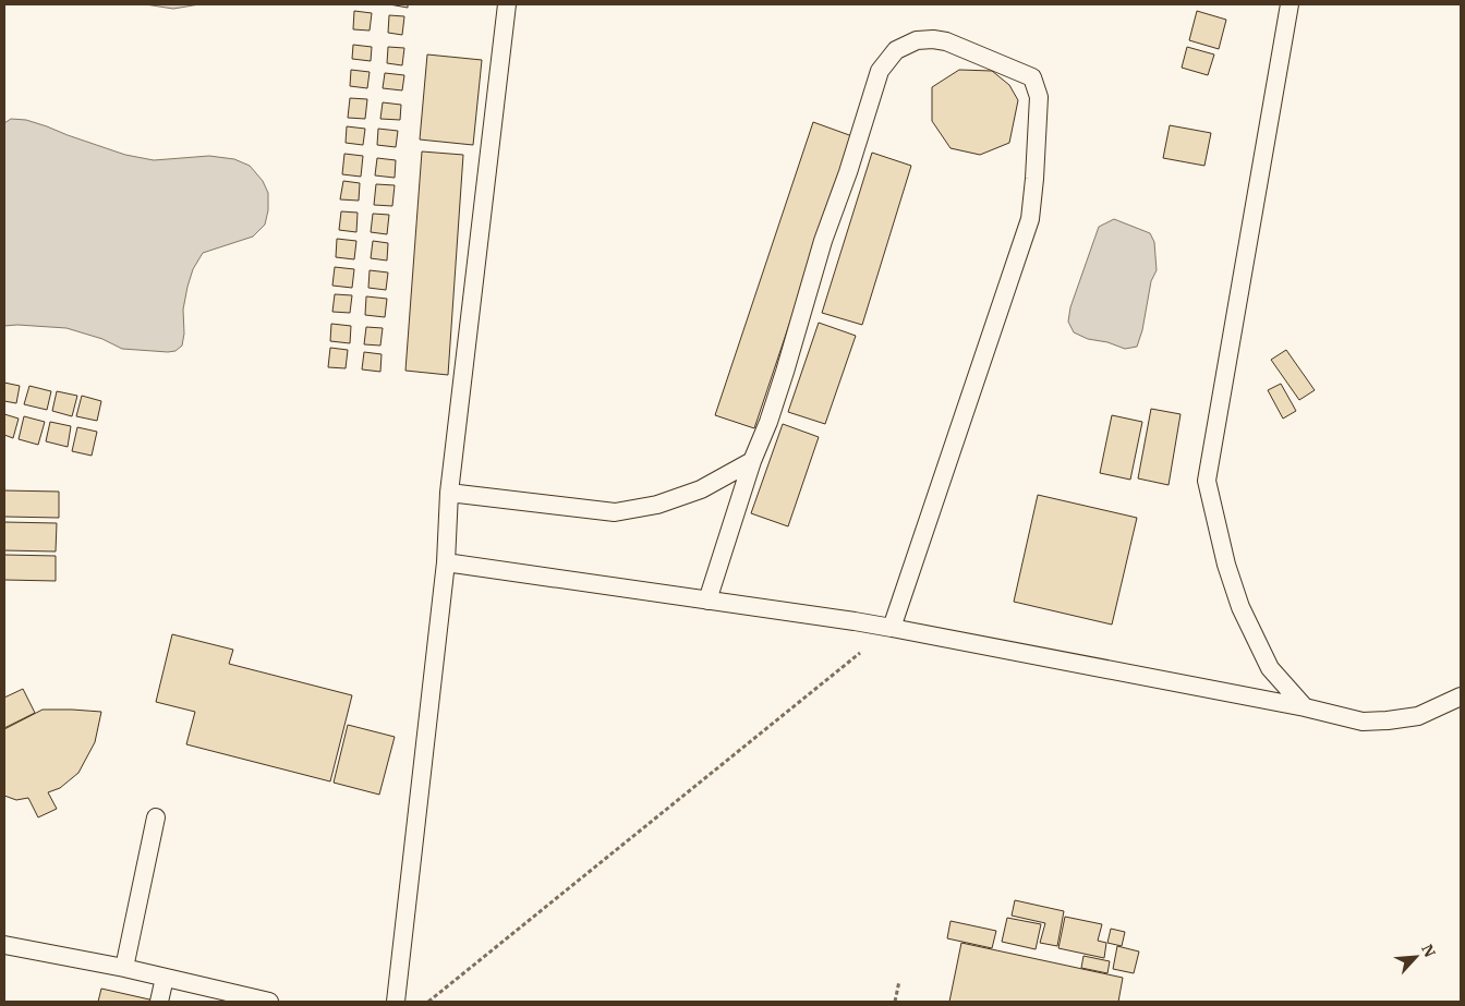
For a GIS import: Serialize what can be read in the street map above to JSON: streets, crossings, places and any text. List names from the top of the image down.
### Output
{
  "north": "top right"
}
